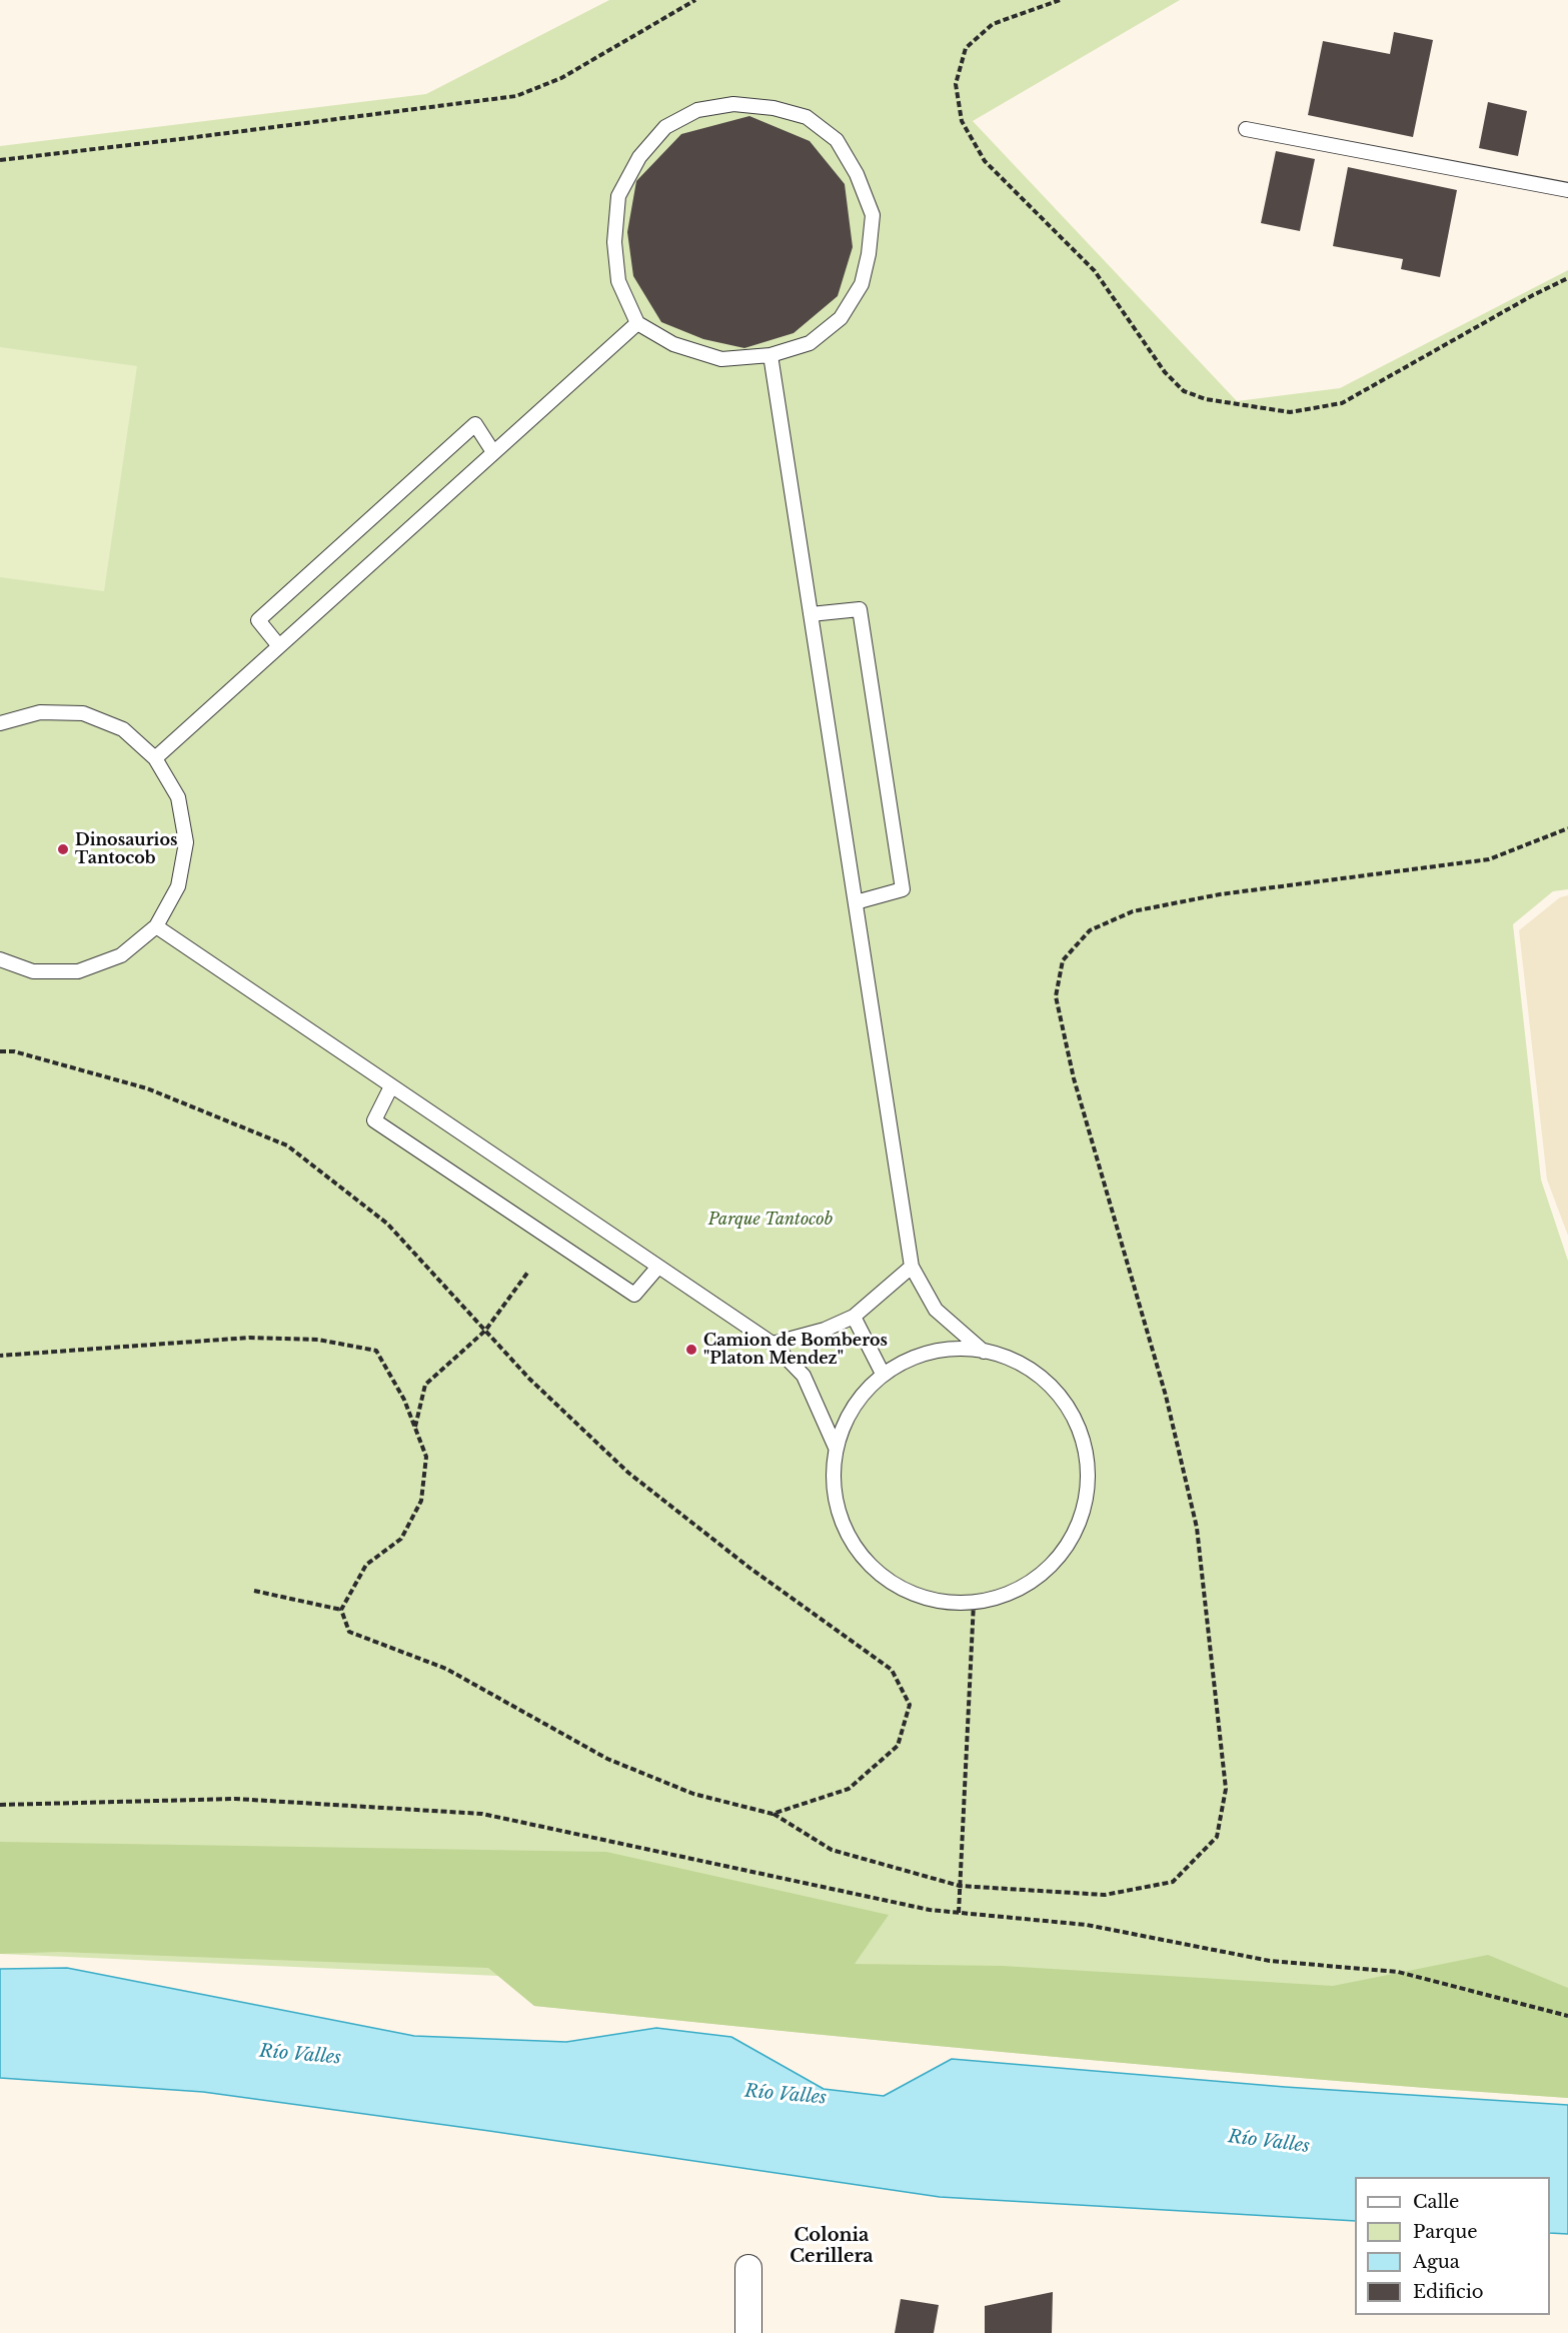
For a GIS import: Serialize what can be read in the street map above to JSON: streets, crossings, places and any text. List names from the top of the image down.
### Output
{
  "districts": ["Colonia Cerillera"],
  "water": ["Río Valles"],
  "parks": ["Parque Tantocob"],
  "places": ["Dinosaurios Tantocob", "Camion de Bomberos \"Platon Mendez\""],
  "legend": [
    "Calle",
    "Parque",
    "Agua",
    "Edificio"
  ]
}
